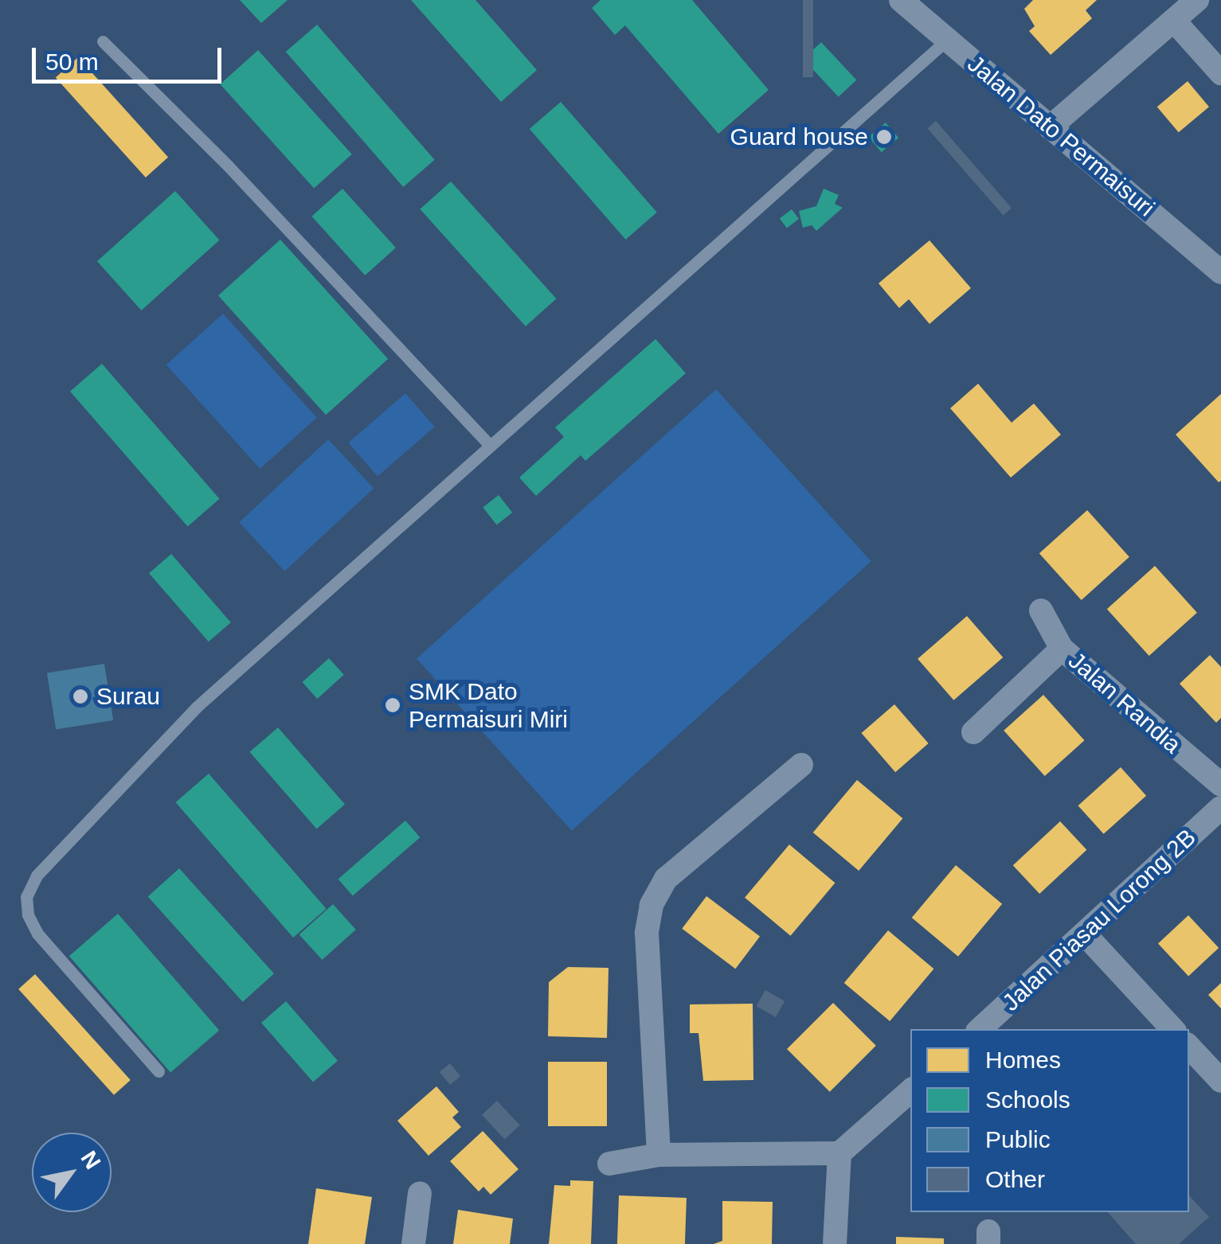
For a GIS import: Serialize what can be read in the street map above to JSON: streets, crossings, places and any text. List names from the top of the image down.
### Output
{
  "streets": {
    "street": ["Jalan Dato Permaisuri", "Jalan Randia", "Jalan Piasau Lorong 2B"]
  },
  "places": ["Guard house", "Surau", "SMK Dato Permaisuri Miri"],
  "legend": [
    "Homes",
    "Schools",
    "Public",
    "Other"
  ],
  "scale_bar": "50 m",
  "north": "top right"
}
